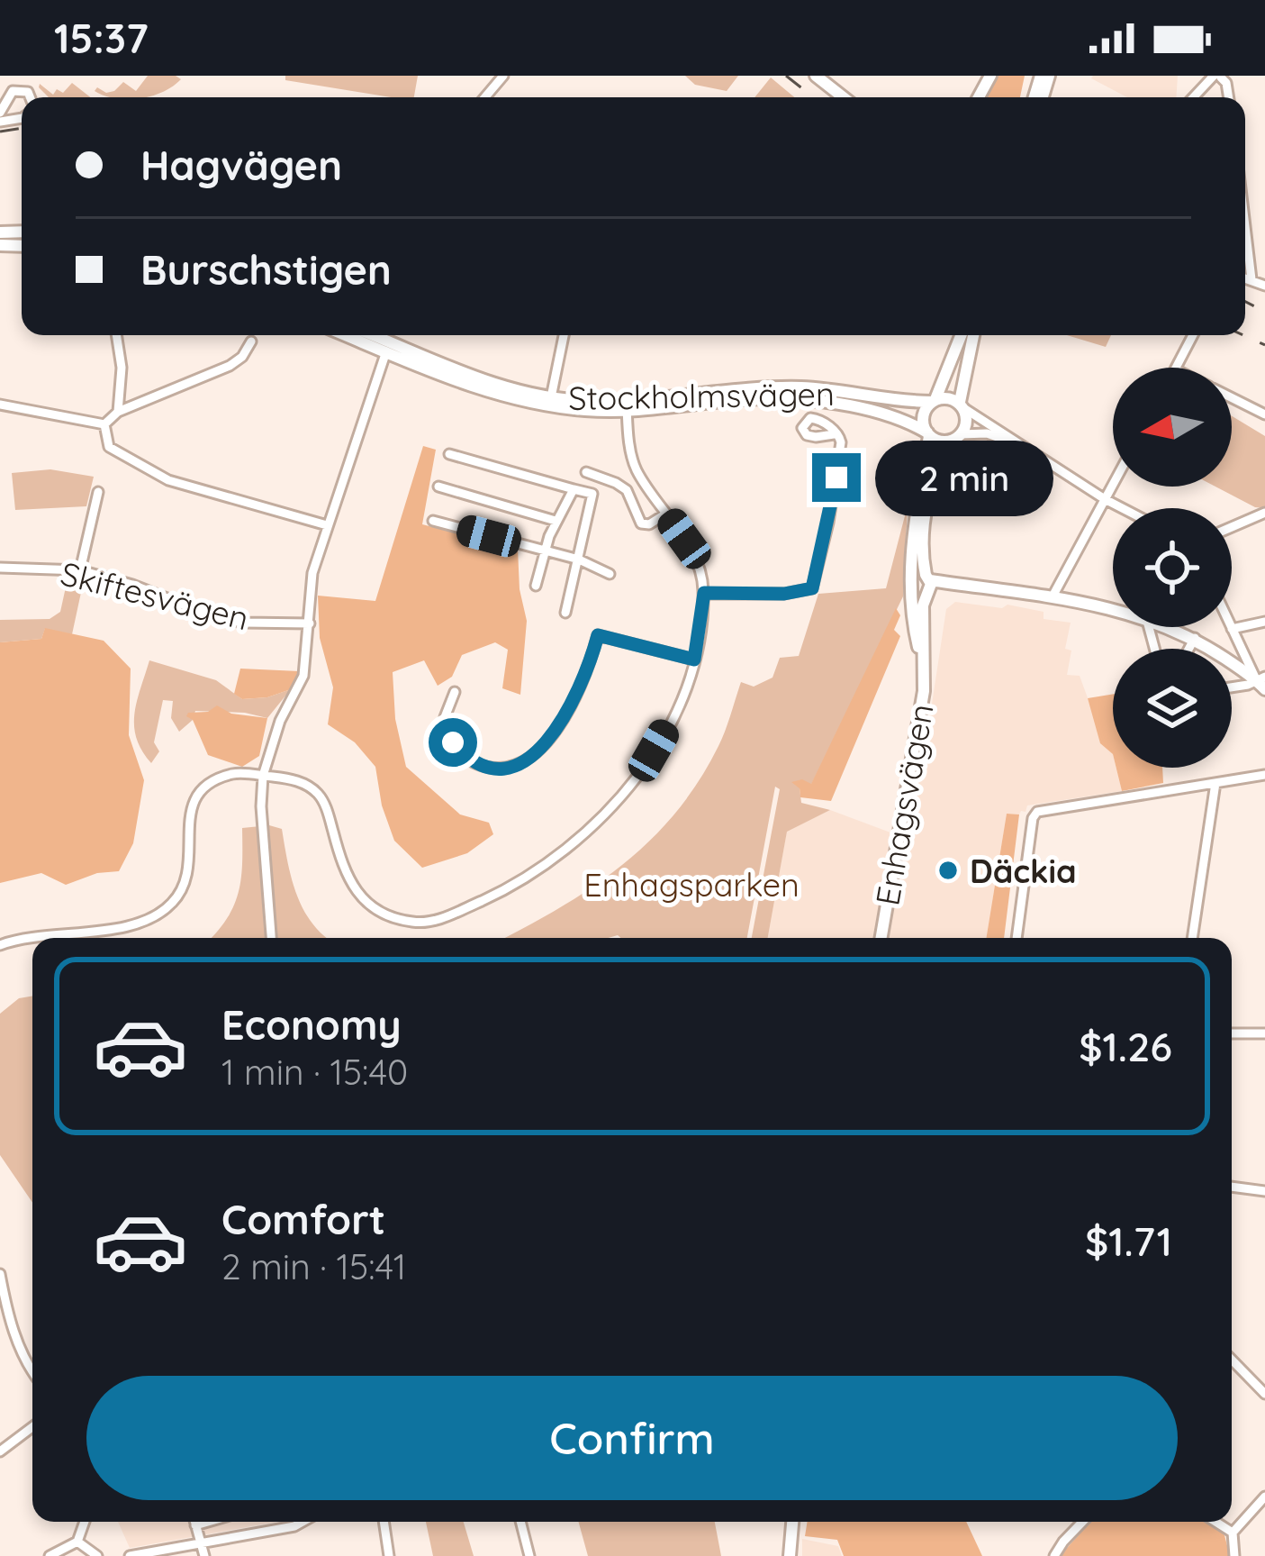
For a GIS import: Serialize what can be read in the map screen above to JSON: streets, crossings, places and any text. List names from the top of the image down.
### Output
{
  "streets": {
    "street": ["Stockholmsvägen", "Skiftesvägen", "Enhagsvägen"]
  },
  "crossings": [
    ["Stockholmsvägen", "Enhagsvägen"]
  ],
  "parks": ["Enhagsparken"],
  "places": ["Däckia"],
  "north": "left",
  "page": {
    "status": "15:37",
    "banner": ["Hagvägen", "Burschstigen"],
    "bubble": "2 min",
    "list": [
      {
        "name": "Economy",
        "note": "1 min · 15:40",
        "value": "$1.26"
      },
      {
        "name": "Comfort",
        "note": "2 min · 15:41",
        "value": "$1.71"
      }
    ],
    "buttons": "Confirm"
  }
}
